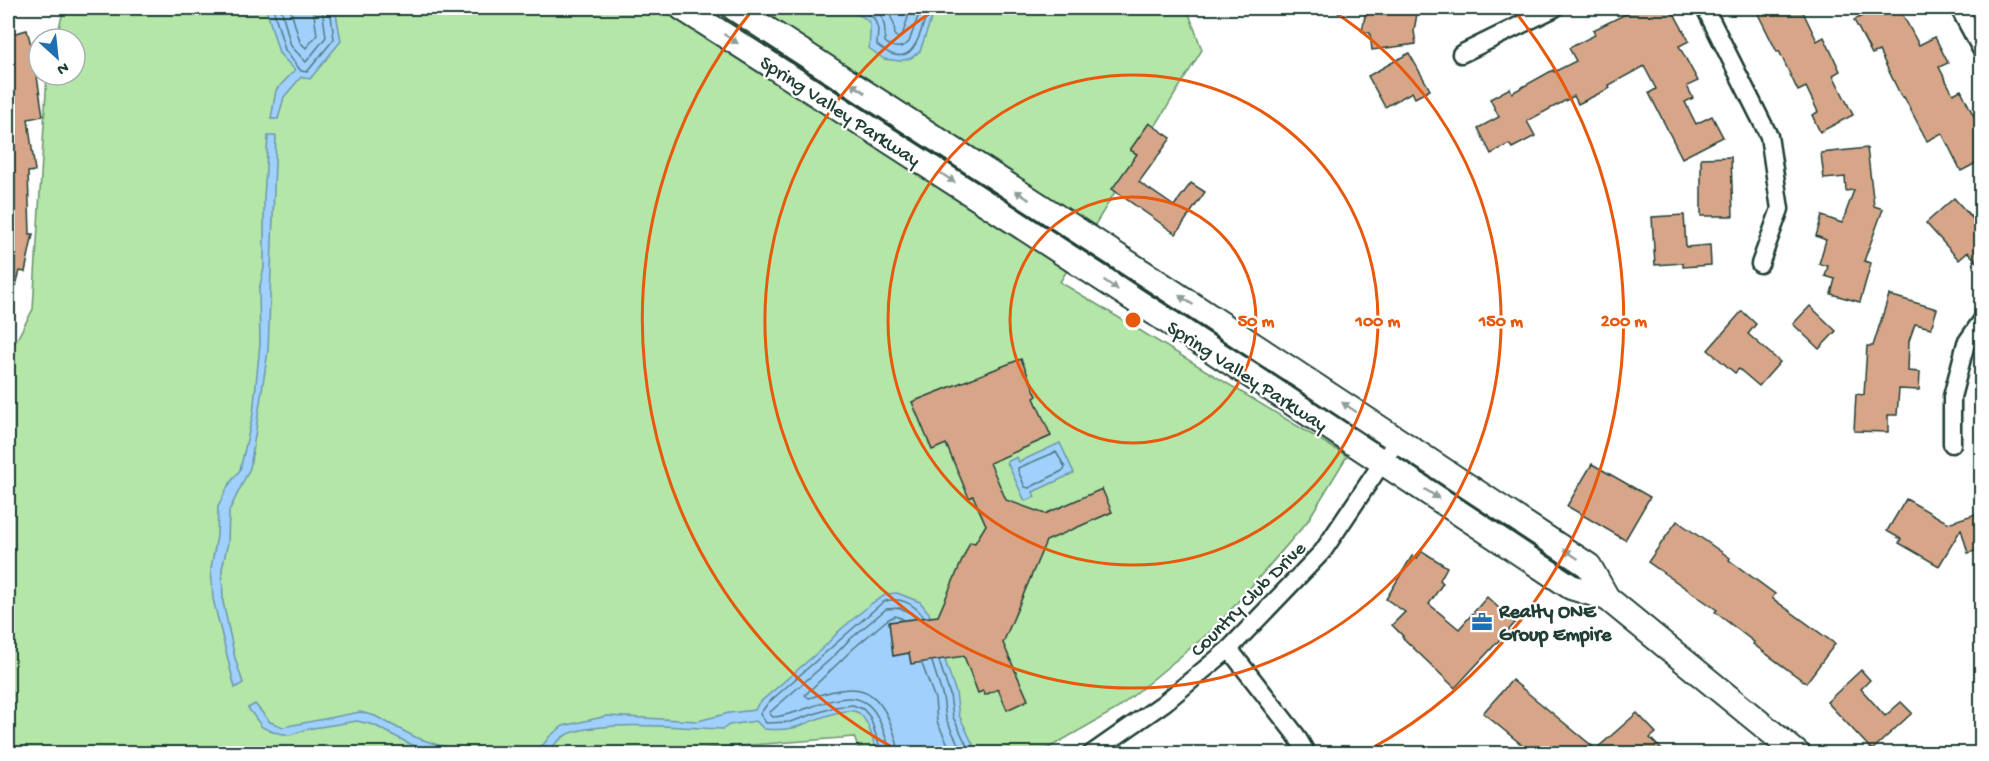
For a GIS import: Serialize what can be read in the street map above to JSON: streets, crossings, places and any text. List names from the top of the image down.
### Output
{
  "streets": {
    "street": ["Spring Valley Parkway", "Country Club Drive"]
  },
  "crossings": [
    ["Spring Valley Parkway", "Country Club Drive"]
  ],
  "places": {
    "office": ["Realty ONE Group Empire"]
  },
  "north": "bottom right",
  "rings": [
    "50 m",
    "100 m",
    "150 m",
    "200 m"
  ]
}
